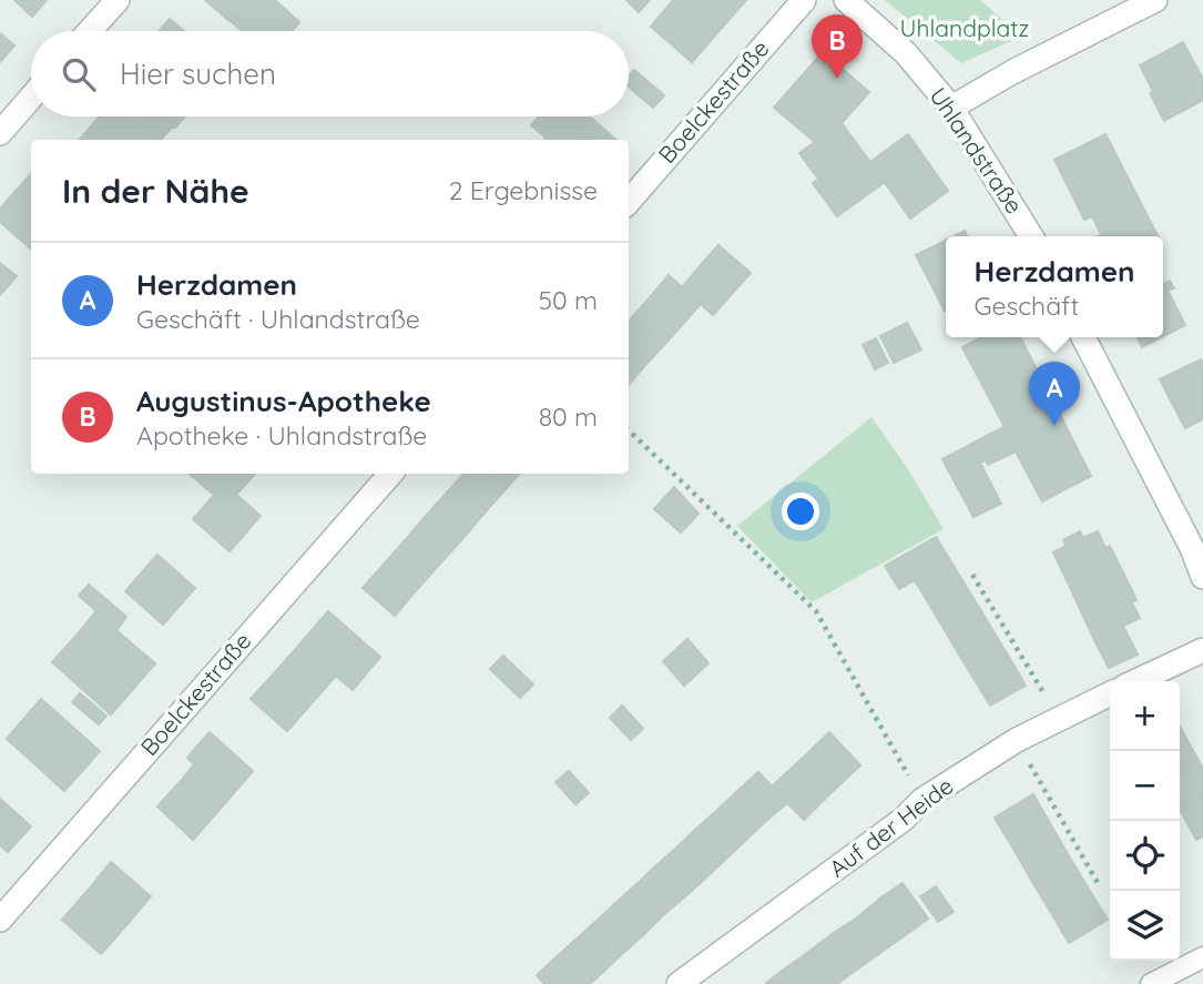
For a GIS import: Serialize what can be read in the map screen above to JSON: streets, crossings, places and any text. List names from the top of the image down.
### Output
{
  "streets": {
    "street": ["Boelckestraße", "Uhlandstraße", "Auf der Heide"]
  },
  "parks": ["Uhlandplatz"],
  "page": {
    "pins": ["B", "A"],
    "search": "Hier suchen",
    "heading": ["In der Nähe", "2 Ergebnisse"],
    "popup": ["Herzdamen", "Geschäft"],
    "list": [
      {
        "mark": "A",
        "name": "Herzdamen",
        "note": "Geschäft · Uhlandstraße",
        "value": "50 m"
      },
      {
        "mark": "B",
        "name": "Augustinus-Apotheke",
        "note": "Apotheke · Uhlandstraße",
        "value": "80 m"
      }
    ],
    "map_buttons": ["+", "−"]
  }
}
